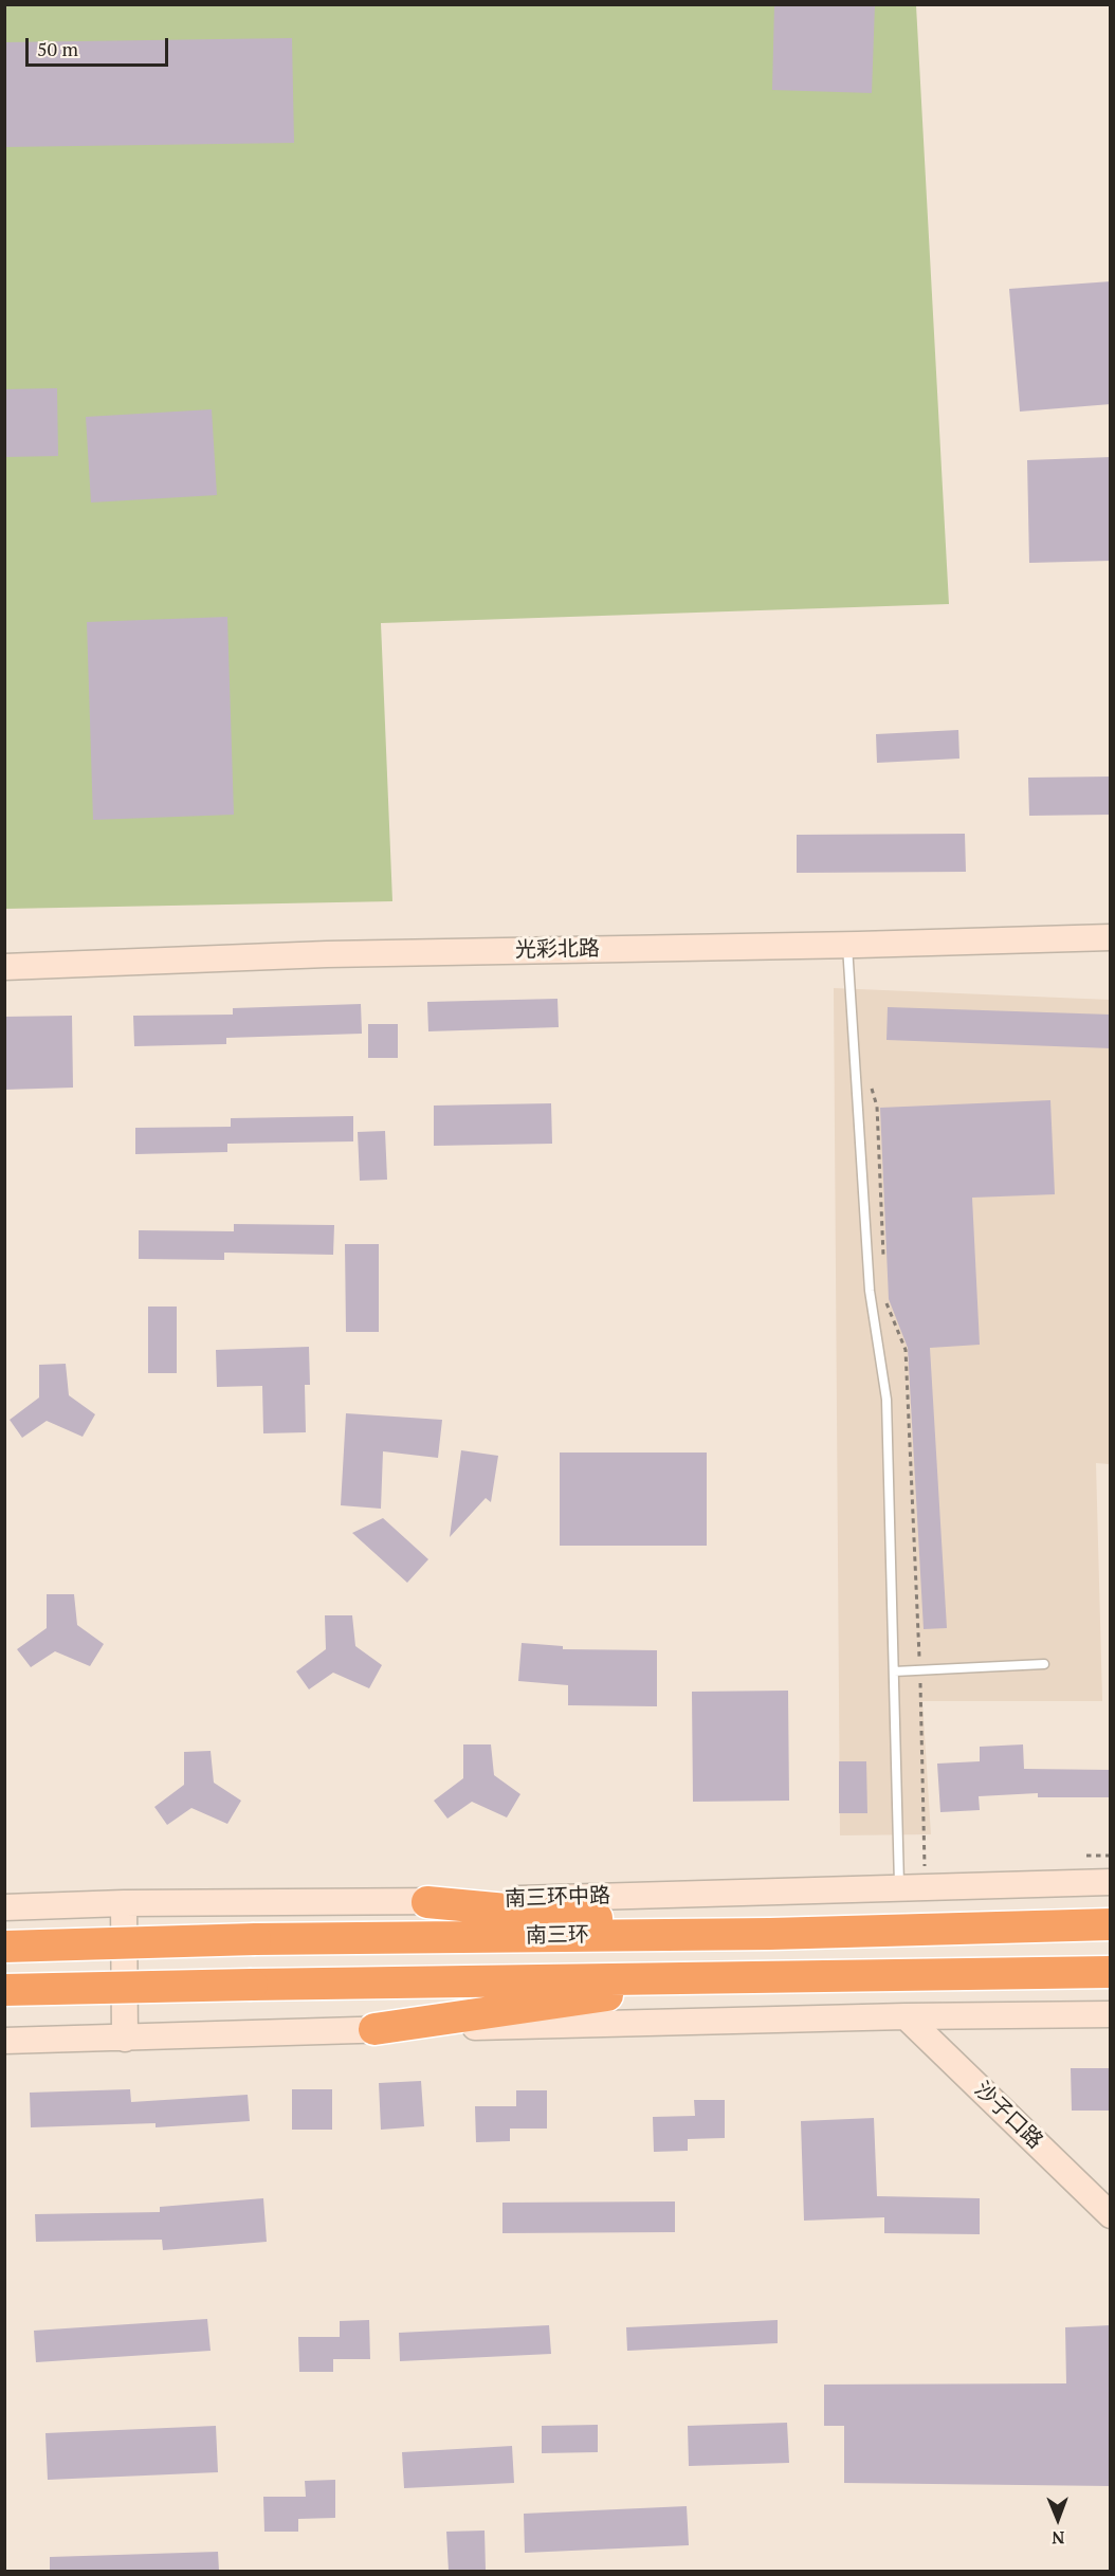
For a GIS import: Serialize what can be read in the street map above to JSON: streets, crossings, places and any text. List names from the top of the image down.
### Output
{
  "streets": {
    "highway": ["南三环"],
    "street": ["光彩北路", "南三环中路", "沙子口路"]
  },
  "scale_bar": "50 m",
  "north": "bottom"
}
